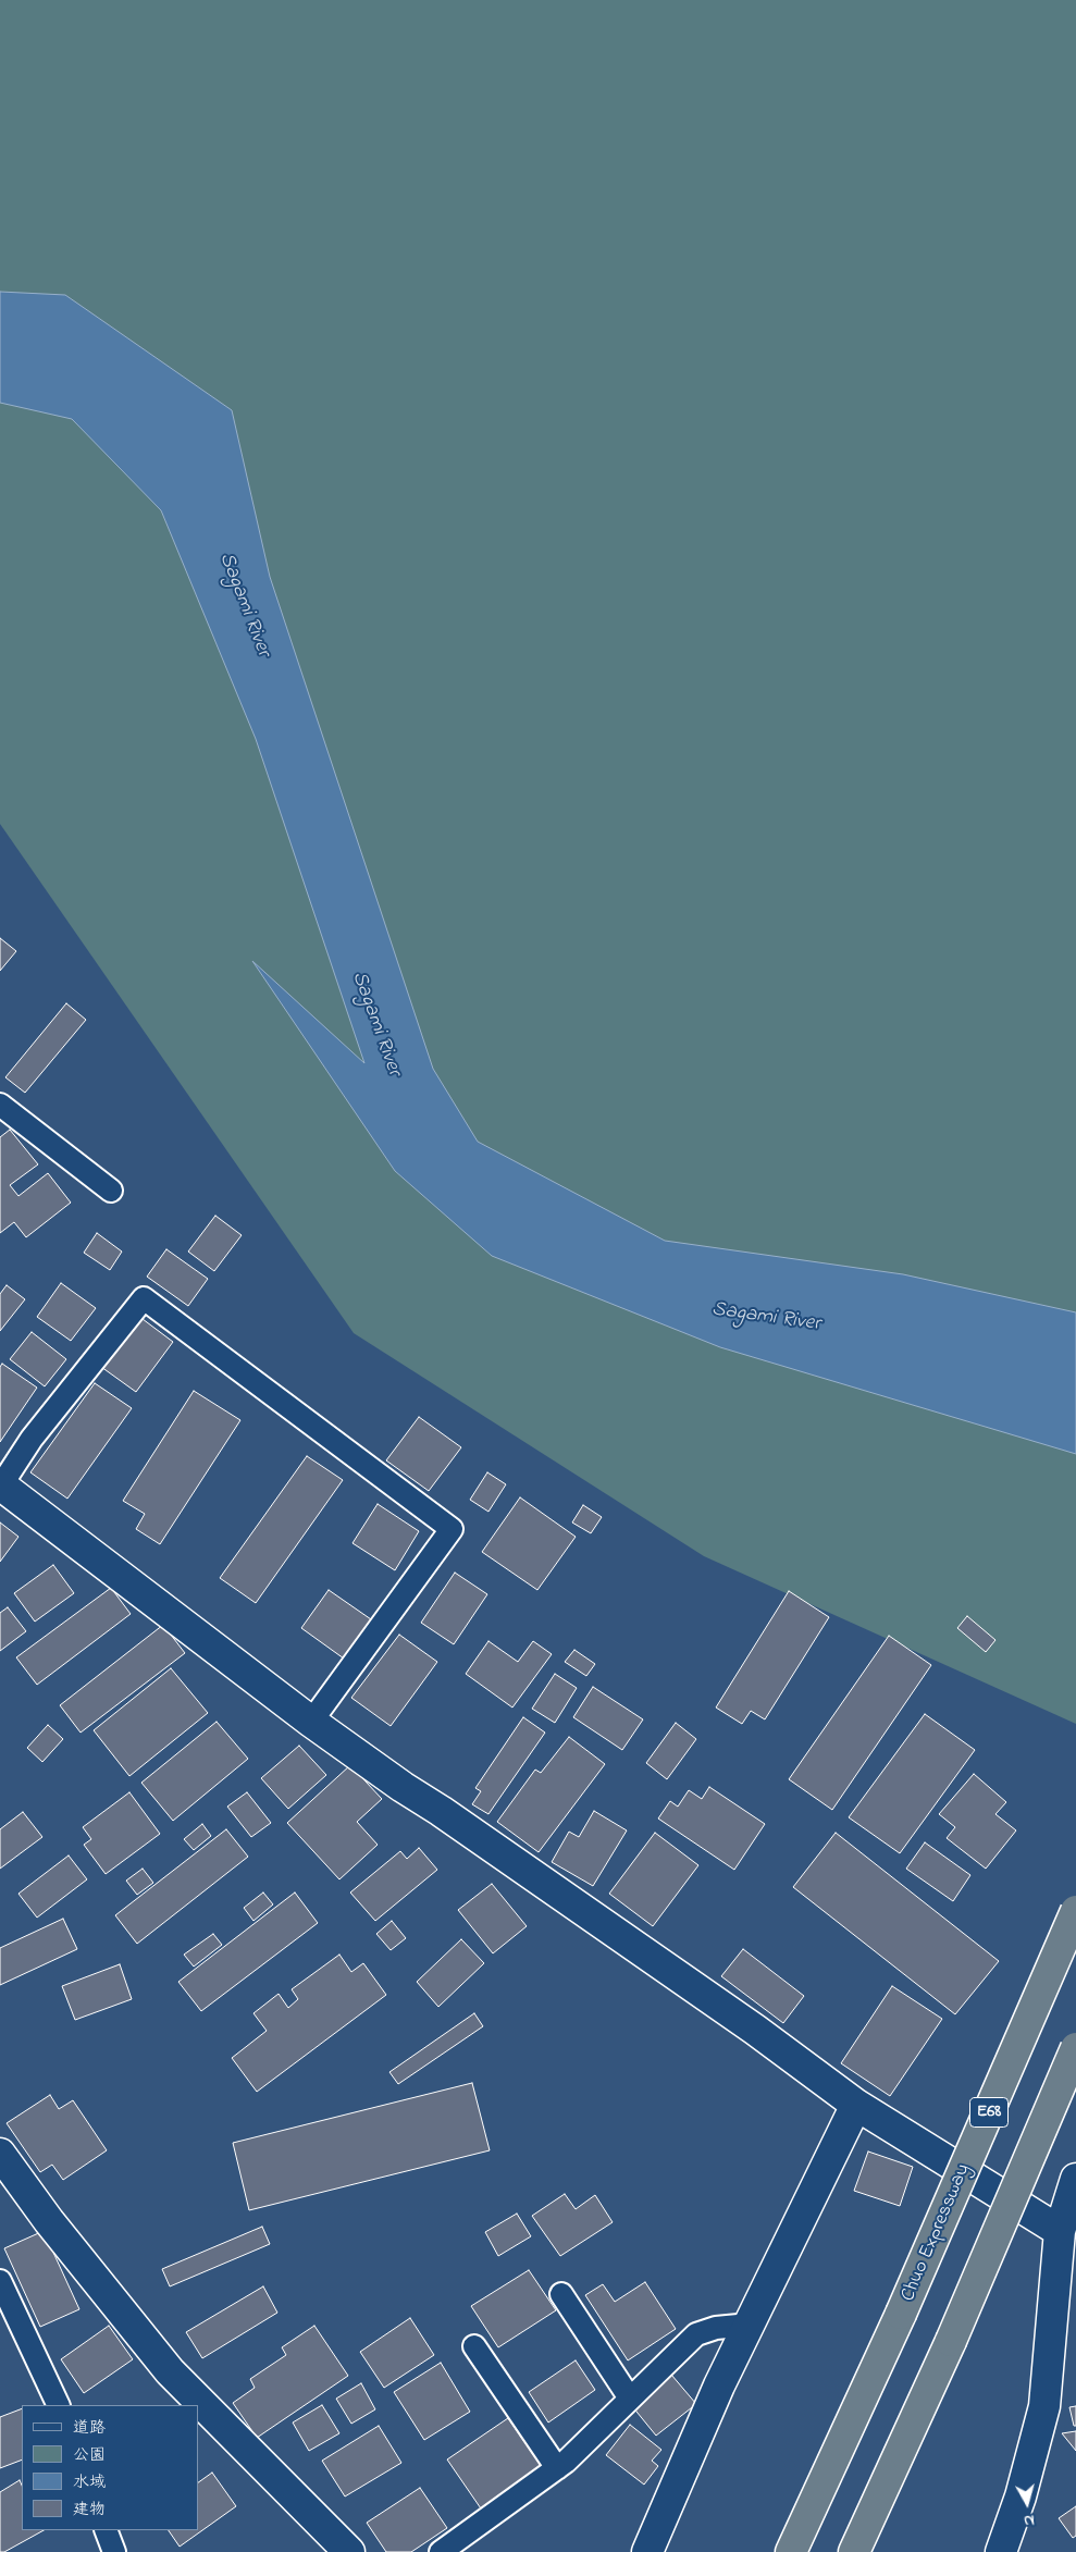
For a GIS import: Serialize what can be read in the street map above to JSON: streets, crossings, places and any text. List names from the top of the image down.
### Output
{
  "streets": {
    "highway": ["E68", "Chuo Expressway"]
  },
  "water": ["Sagami River"],
  "legend": [
    "道路",
    "公園",
    "水域",
    "建物"
  ],
  "north": "bottom"
}
